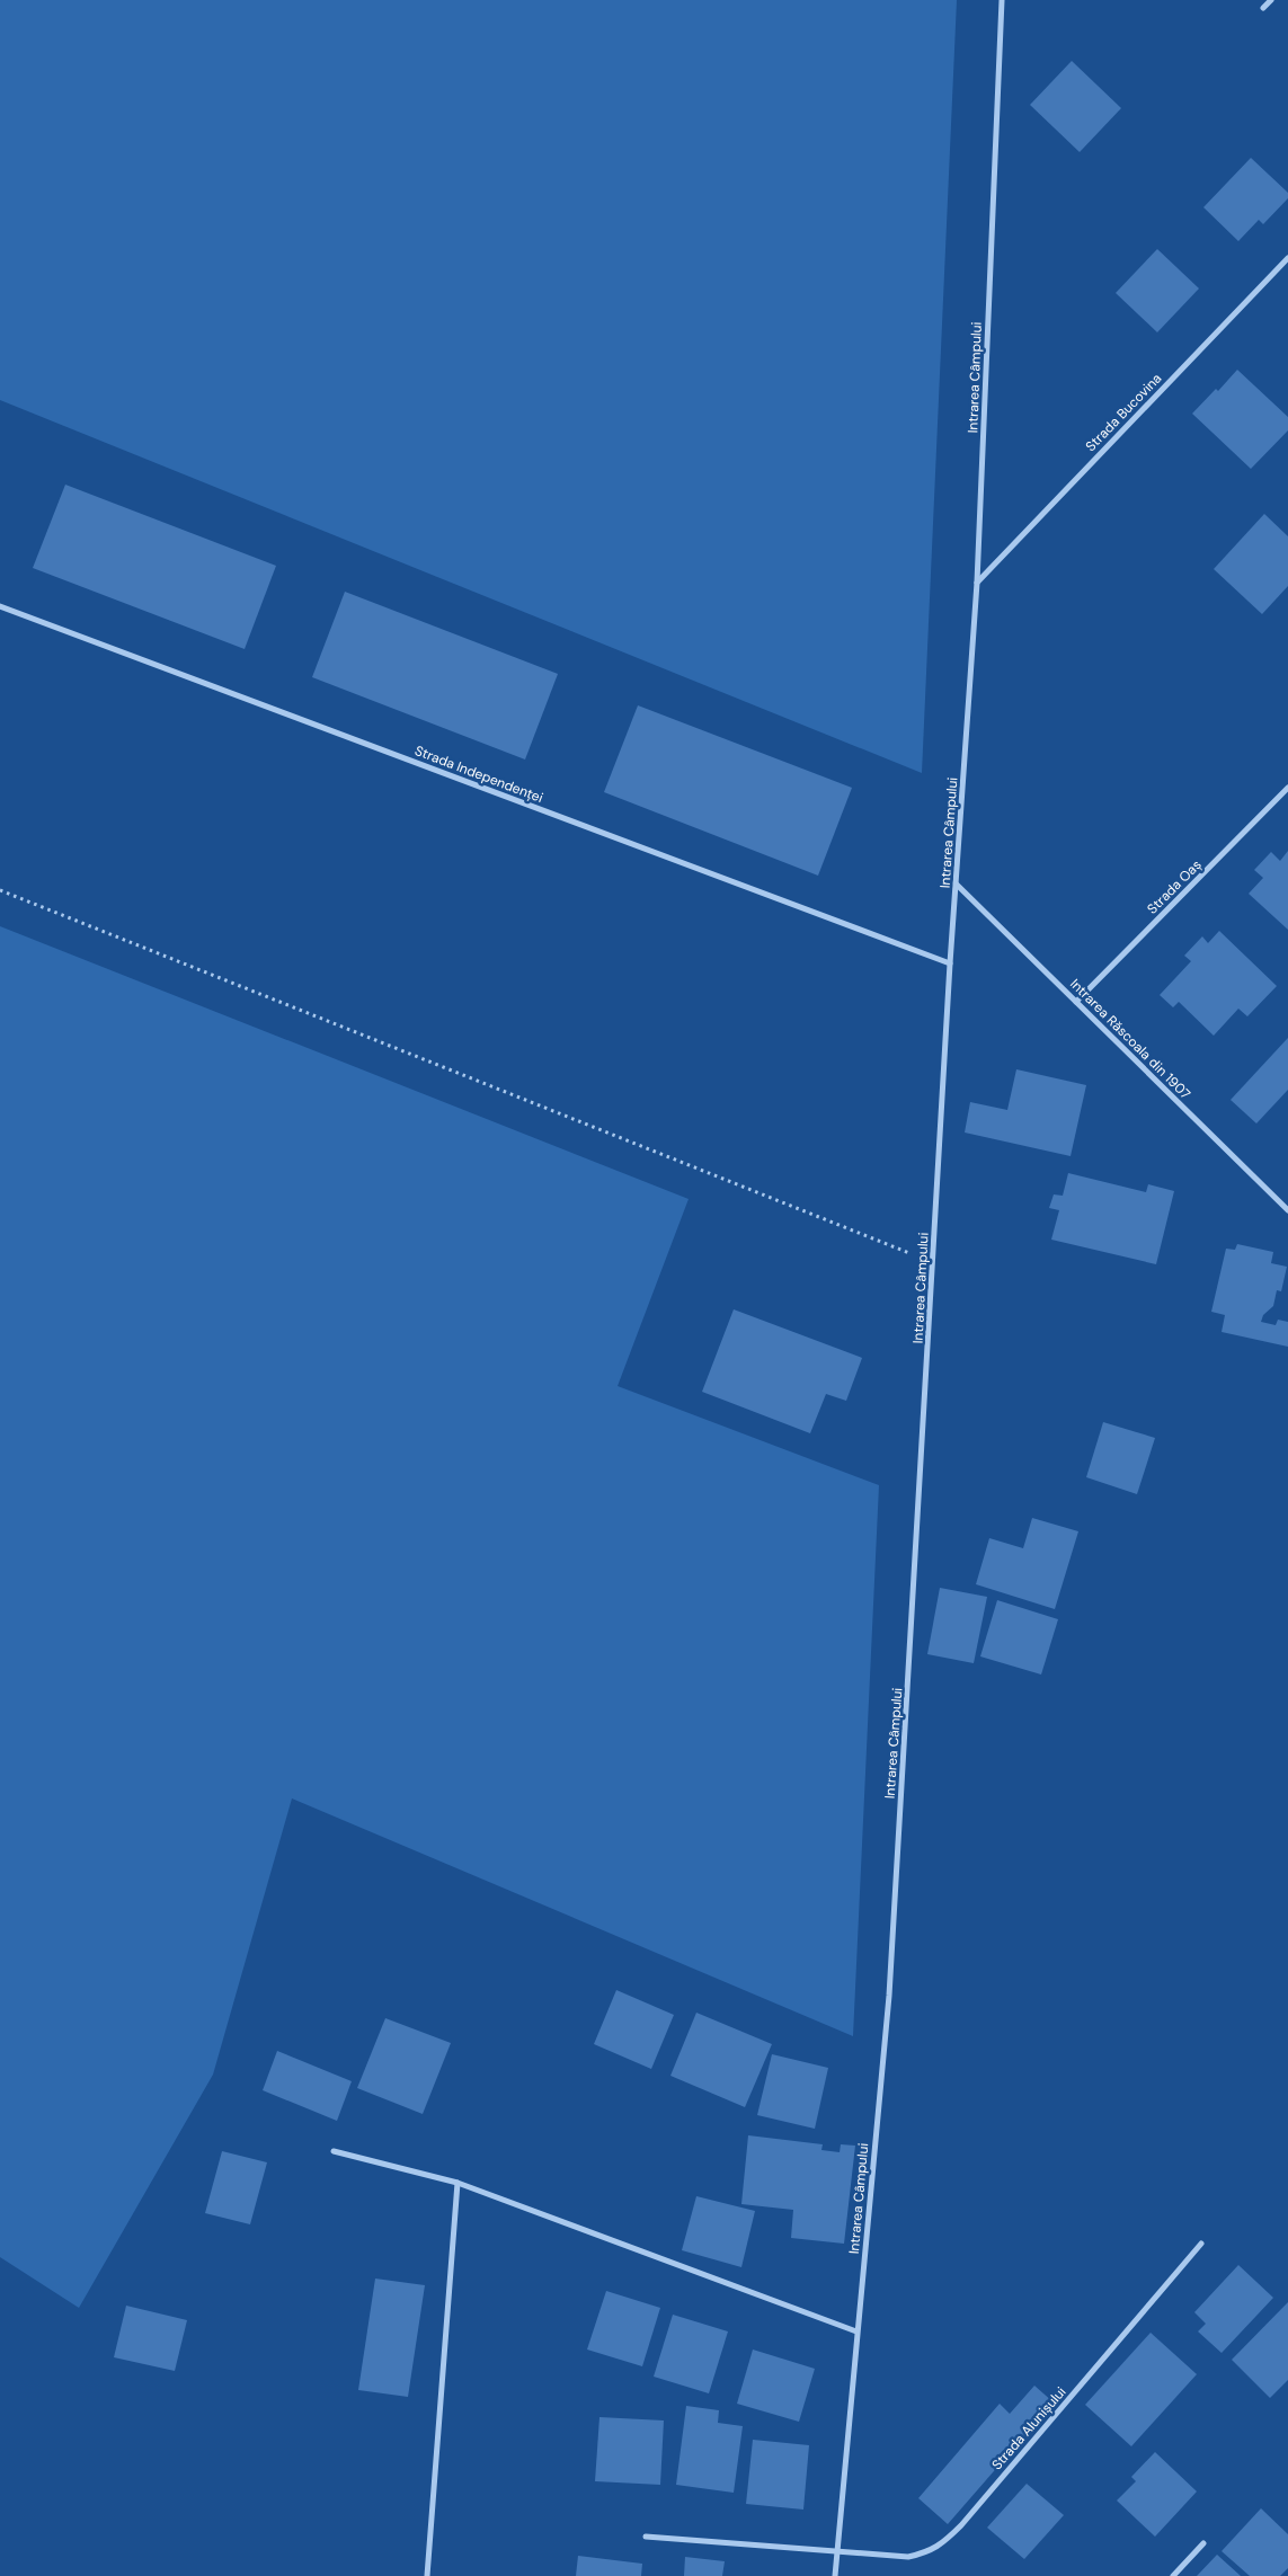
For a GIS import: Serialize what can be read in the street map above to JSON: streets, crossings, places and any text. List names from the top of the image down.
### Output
{
  "streets": {
    "street": [
      "Intrarea Câmpului",
      "Strada Bucovina",
      "Strada Independenței",
      "Strada Oaș",
      "Intrarea Răscoala din 1907",
      "Strada Alunișului"
    ]
  },
  "crossings": [
    ["Intrarea Câmpului", "Strada Bucovina"],
    ["Intrarea Câmpului", "Strada Independenței"],
    ["Intrarea Câmpului", "Intrarea Răscoala din 1907"],
    ["Intrarea Câmpului", "Strada Alunișului"],
    ["Strada Oaș", "Intrarea Răscoala din 1907"]
  ]
}
